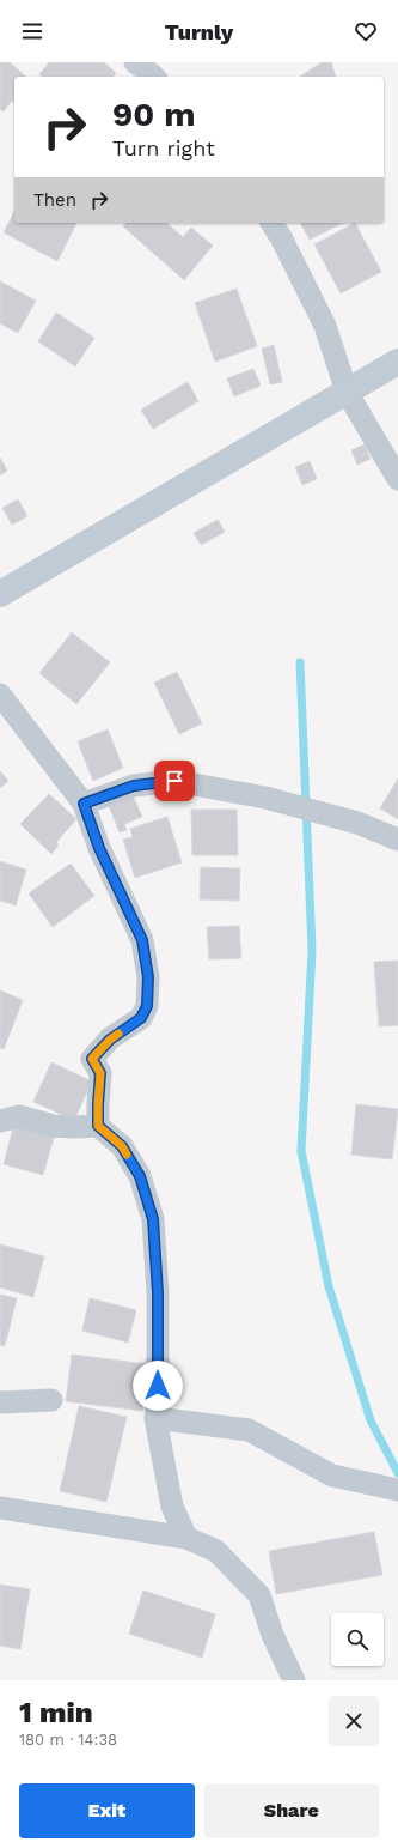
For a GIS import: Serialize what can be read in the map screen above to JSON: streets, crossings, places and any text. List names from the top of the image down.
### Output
{
  "page": {
    "header": "Turnly",
    "turn": ["90 m", "Turn right"],
    "then": "Then",
    "heading": ["1 min", "180 m · 14:38"],
    "buttons": ["Exit", "Share"]
  }
}
